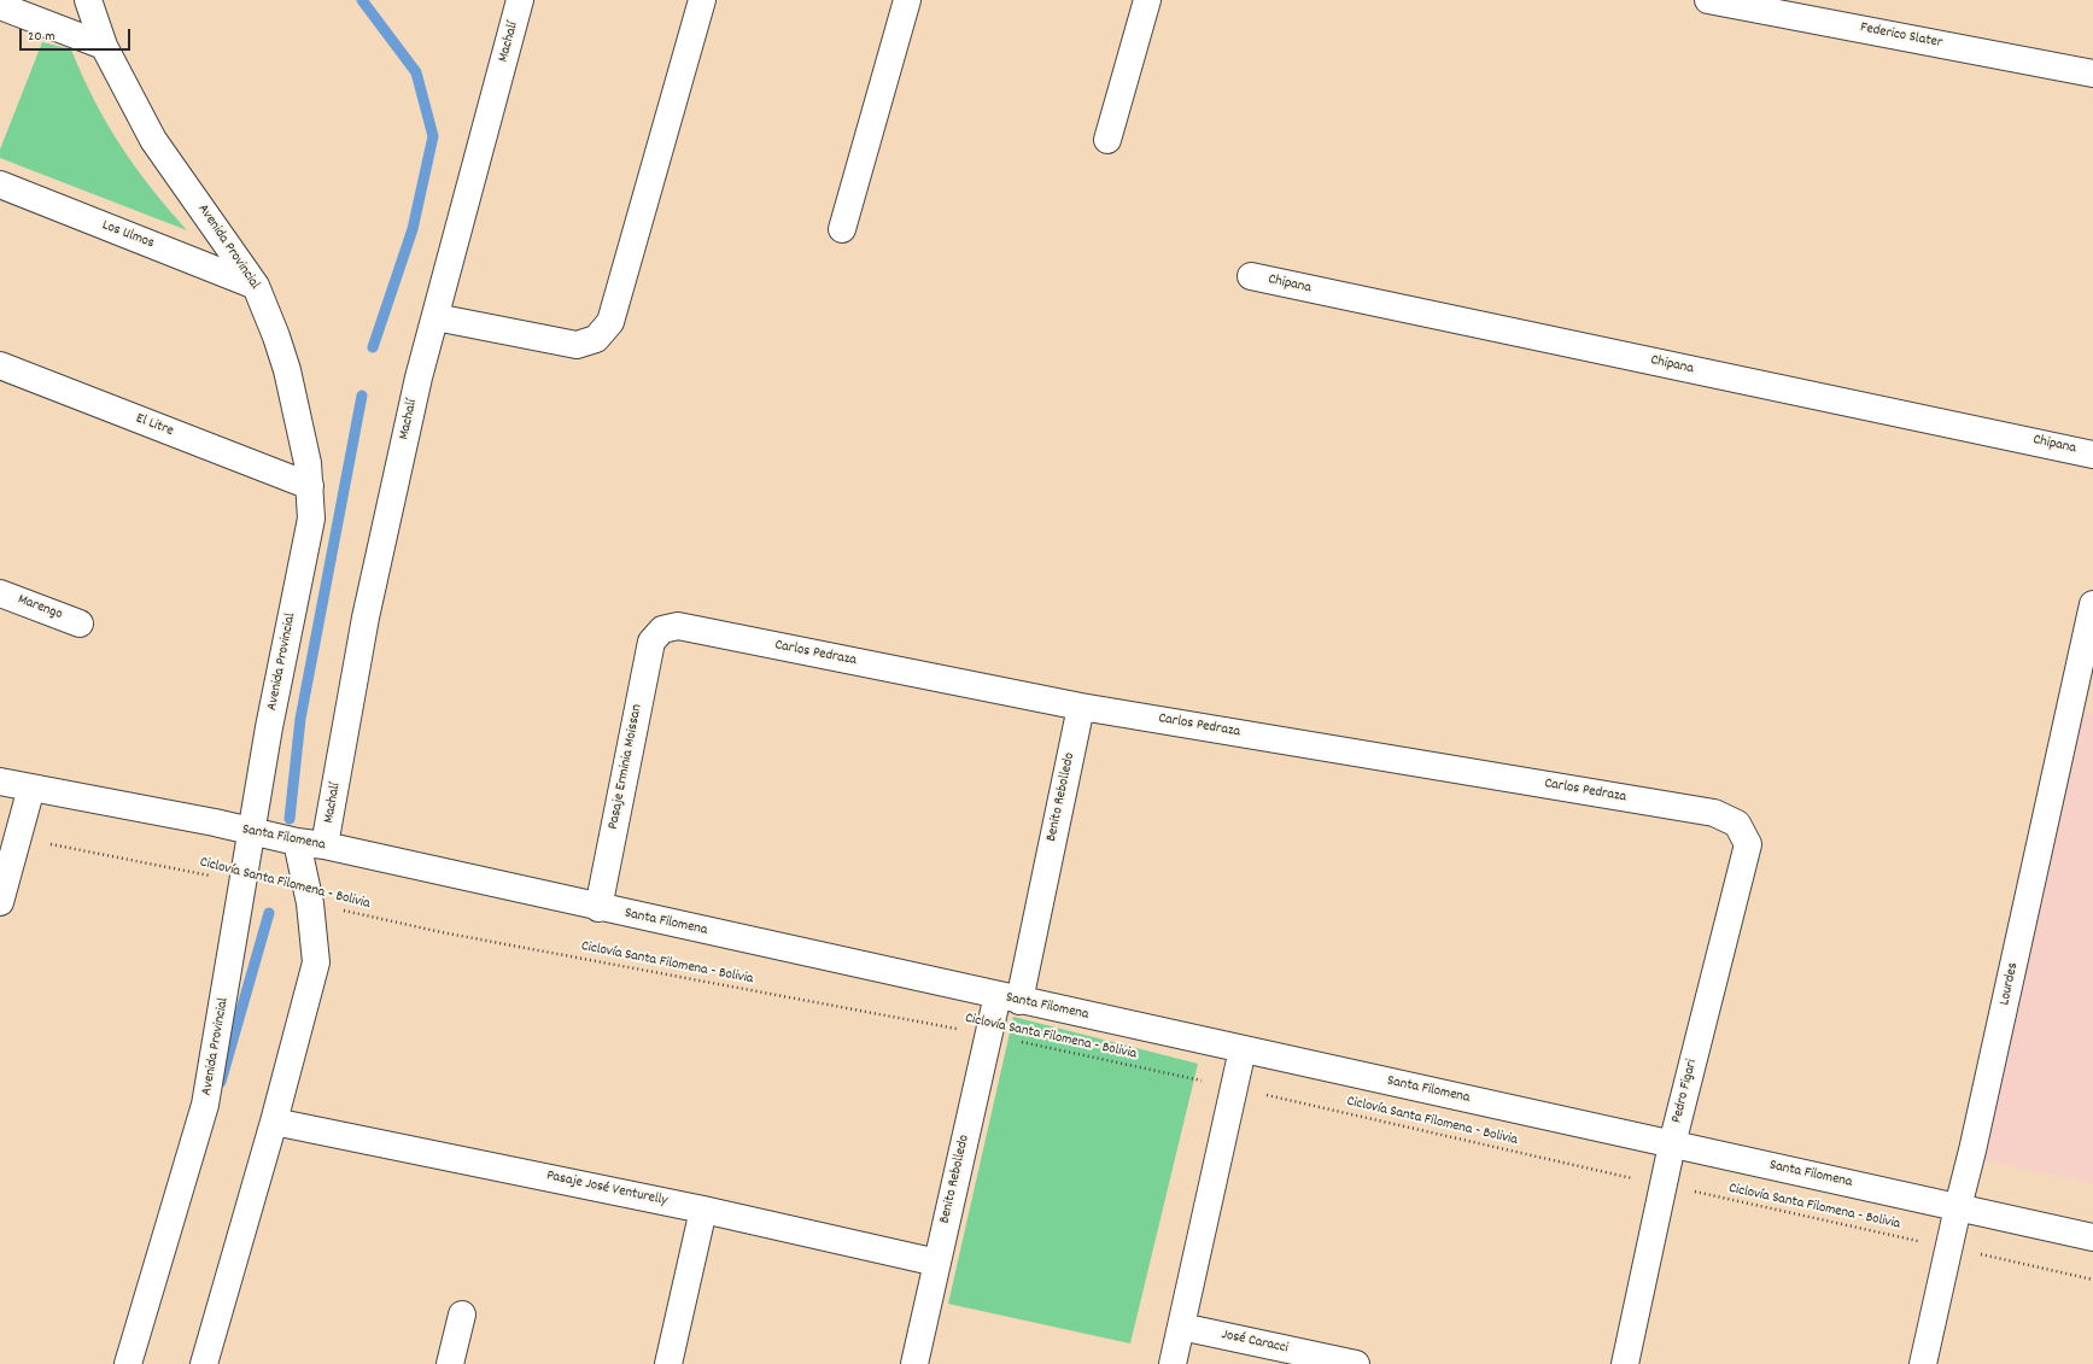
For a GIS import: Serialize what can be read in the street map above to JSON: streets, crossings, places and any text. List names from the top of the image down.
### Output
{
  "streets": {
    "street": [
      "Federico Slater",
      "Machalí",
      "Los Ulmos",
      "Avenida Provincial",
      "Chipana",
      "El Litre",
      "Marengo",
      "Carlos Pedraza",
      "Pasaje Erminia Moissan",
      "Benito Rebolledo",
      "Santa Filomena",
      "Lourdes",
      "Pedro Figari",
      "Pasaje José Venturelly",
      "José Caracci"
    ],
    "path": ["Ciclovía Santa Filomena - Bolivia"]
  },
  "crossings": [
    ["Machalí", "Santa Filomena"],
    ["Los Ulmos", "Avenida Provincial"],
    ["Avenida Provincial", "El Litre"],
    ["Avenida Provincial", "Santa Filomena"],
    ["Avenida Provincial", "Ciclovía Santa Filomena - Bolivia"],
    ["Carlos Pedraza", "Pasaje Erminia Moissan"],
    ["Carlos Pedraza", "Benito Rebolledo"],
    ["Carlos Pedraza", "Pedro Figari"],
    ["Pasaje Erminia Moissan", "Santa Filomena"],
    ["Benito Rebolledo", "Santa Filomena"],
    ["Benito Rebolledo", "Ciclovía Santa Filomena - Bolivia"],
    ["Benito Rebolledo", "Pasaje José Venturelly"],
    ["Santa Filomena", "Lourdes"],
    ["Santa Filomena", "Pedro Figari"],
    ["Ciclovía Santa Filomena - Bolivia", "Lourdes"],
    ["Ciclovía Santa Filomena - Bolivia", "Pedro Figari"]
  ],
  "scale_bar": "20 m"
}
